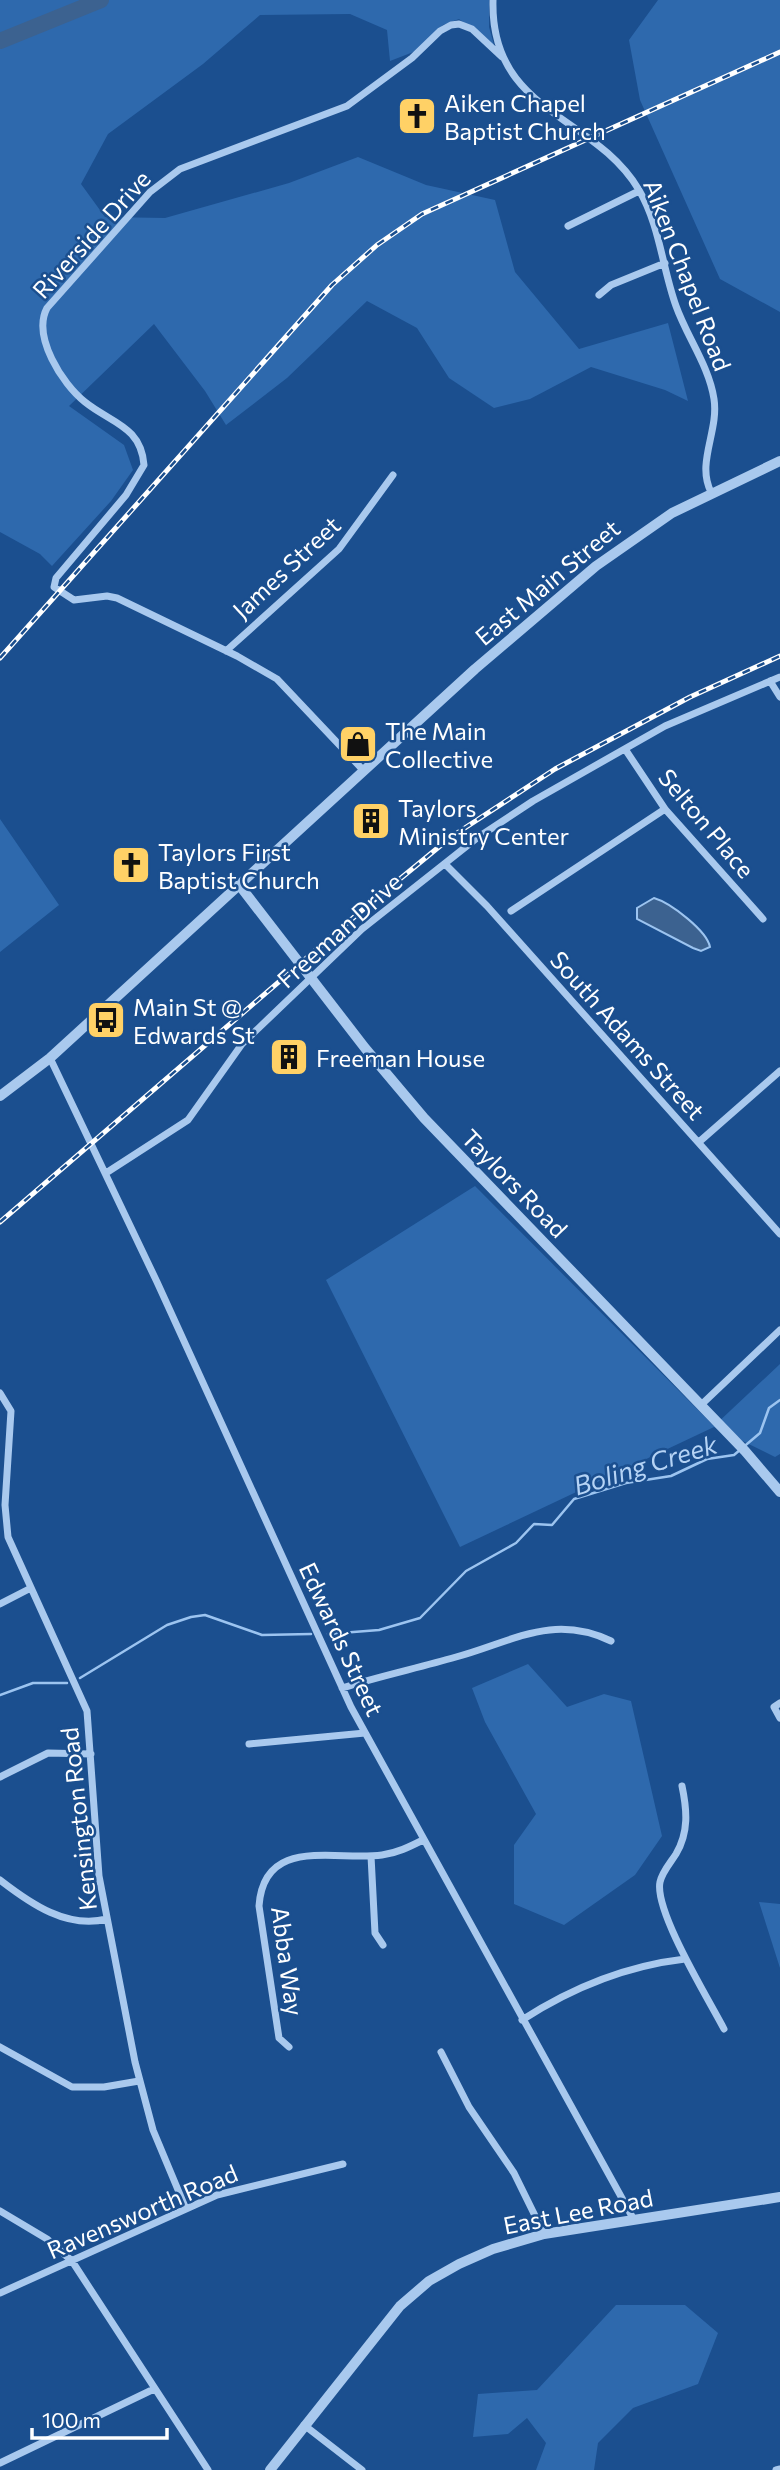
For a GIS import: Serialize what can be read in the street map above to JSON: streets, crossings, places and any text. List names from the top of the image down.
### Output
{
  "streets": {
    "street": [
      "Riverside Drive",
      "Aiken Chapel Road",
      "James Street",
      "East Main Street",
      "Selton Place",
      "Freeman Drive",
      "South Adams Street",
      "Taylors Road",
      "Edwards Street",
      "Kensington Road",
      "Abba Way",
      "Ravensworth Road",
      "East Lee Road"
    ]
  },
  "crossings": [
    ["Riverside Drive", "Aiken Chapel Road"],
    ["Riverside Drive", "James Street"],
    ["Aiken Chapel Road", "East Main Street"],
    ["East Main Street", "Taylors Road"],
    ["East Main Street", "Edwards Street"],
    ["Selton Place", "Freeman Drive"],
    ["Freeman Drive", "South Adams Street"],
    ["Freeman Drive", "Taylors Road"],
    ["Freeman Drive", "Edwards Street"],
    ["Edwards Street", "Abba Way"],
    ["Edwards Street", "East Lee Road"],
    ["Kensington Road", "Ravensworth Road"]
  ],
  "water": ["Boling Creek"],
  "places": {
    "church": ["Aiken Chapel Baptist Church", "Taylors First Baptist Church"],
    "shop": ["The Main Collective"],
    "building": ["Taylors Ministry Center", "Freeman House"],
    "bus stop": ["Main St @ Edwards St"]
  },
  "scale_bar": "100 m"
}
